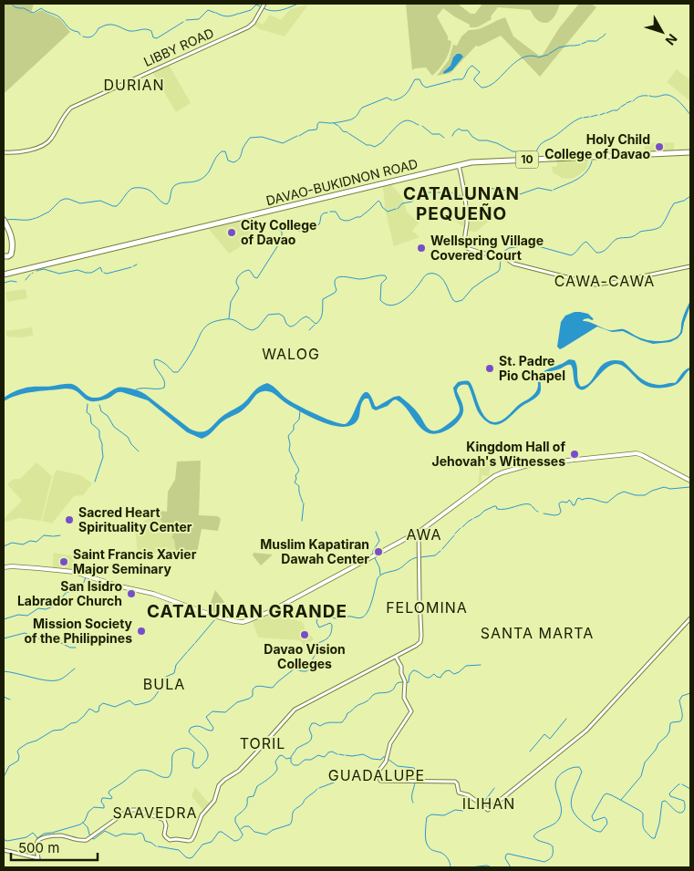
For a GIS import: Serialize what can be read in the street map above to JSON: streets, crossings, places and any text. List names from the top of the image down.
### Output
{
  "streets": {
    "highway": ["10", "DAVAO-BUKIDNON ROAD"],
    "street": ["LIBBY ROAD"]
  },
  "districts": [
    "DURIAN",
    "CATALUNAN PEQUEÑO",
    "CAWA-CAWA",
    "WALOG",
    "AWA",
    "FELOMINA",
    "CATALUNAN GRANDE",
    "SANTA MARTA",
    "BULA",
    "TORIL",
    "GUADALUPE",
    "ILIHAN",
    "SAAVEDRA"
  ],
  "places": [
    "Holy Child College of Davao",
    "City College of Davao",
    "Wellspring Village Covered Court",
    "St. Padre Pio Chapel",
    "Kingdom Hall of Jehovah's Witnesses",
    "Sacred Heart Spirituality Center",
    "Muslim Kapatiran Dawah Center",
    "Saint Francis Xavier Major Seminary",
    "San Isidro Labrador Church",
    "Mission Society of the Philippines",
    "Davao Vision Colleges"
  ],
  "scale_bar": "500 m",
  "north": "bottom right"
}
